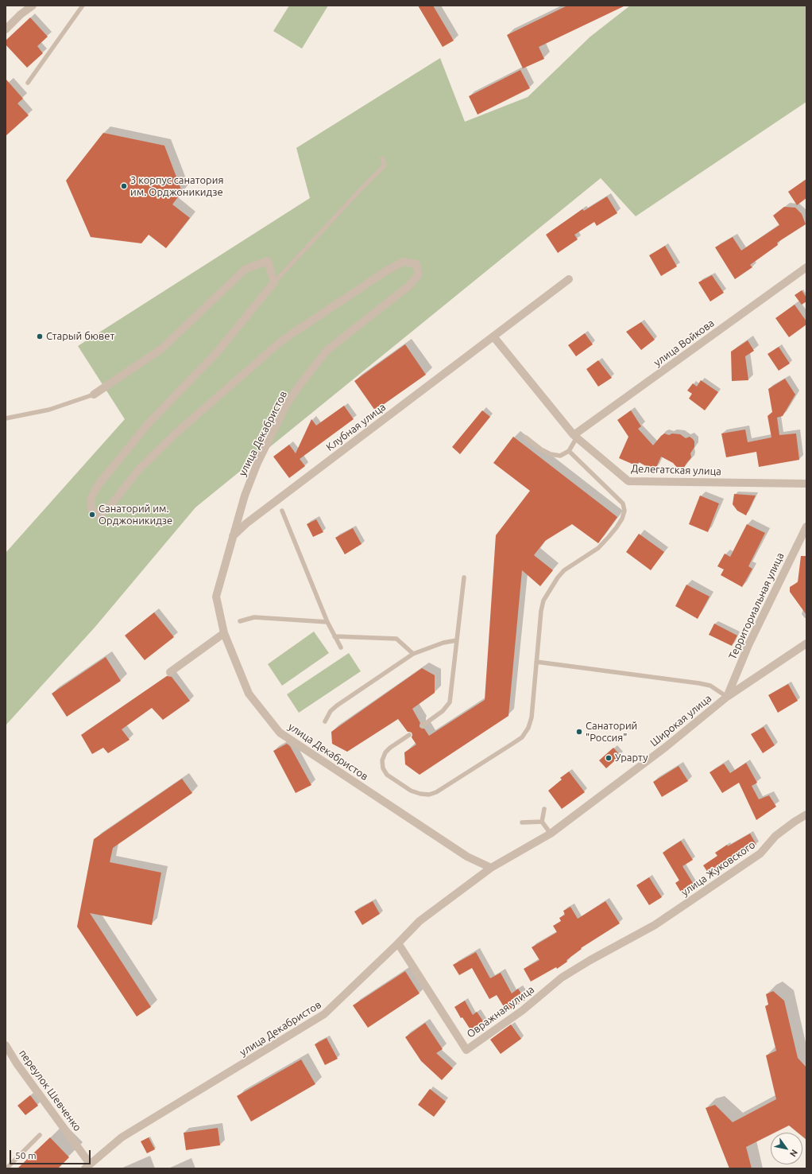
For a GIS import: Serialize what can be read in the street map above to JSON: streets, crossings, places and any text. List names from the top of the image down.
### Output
{
  "streets": {
    "street": [
      "улица Войкова",
      "Клубная улица",
      "улица Декабристов",
      "Делегатская улица",
      "Территориальная улица",
      "Широкая улица",
      "улица Жуковского",
      "Овражная улица",
      "переулок Шевченко"
    ]
  },
  "crossings": [
    ["улица Войкова", "Делегатская улица"],
    ["Клубная улица", "улица Декабристов"],
    ["Клубная улица", "Делегатская улица"],
    ["улица Декабристов", "Широкая улица"],
    ["улица Декабристов", "Овражная улица"],
    ["улица Декабристов", "переулок Шевченко"],
    ["Территориальная улица", "Широкая улица"],
    ["улица Жуковского", "Овражная улица"]
  ],
  "places": [
    "3 корпус санатория им. Орджоникидзе",
    "Старый бювет",
    "Санаторий им. Орджоникидзе",
    "Санаторий \"Россия\"",
    "Урарту"
  ],
  "scale_bar": "50 m",
  "north": "bottom right"
}
